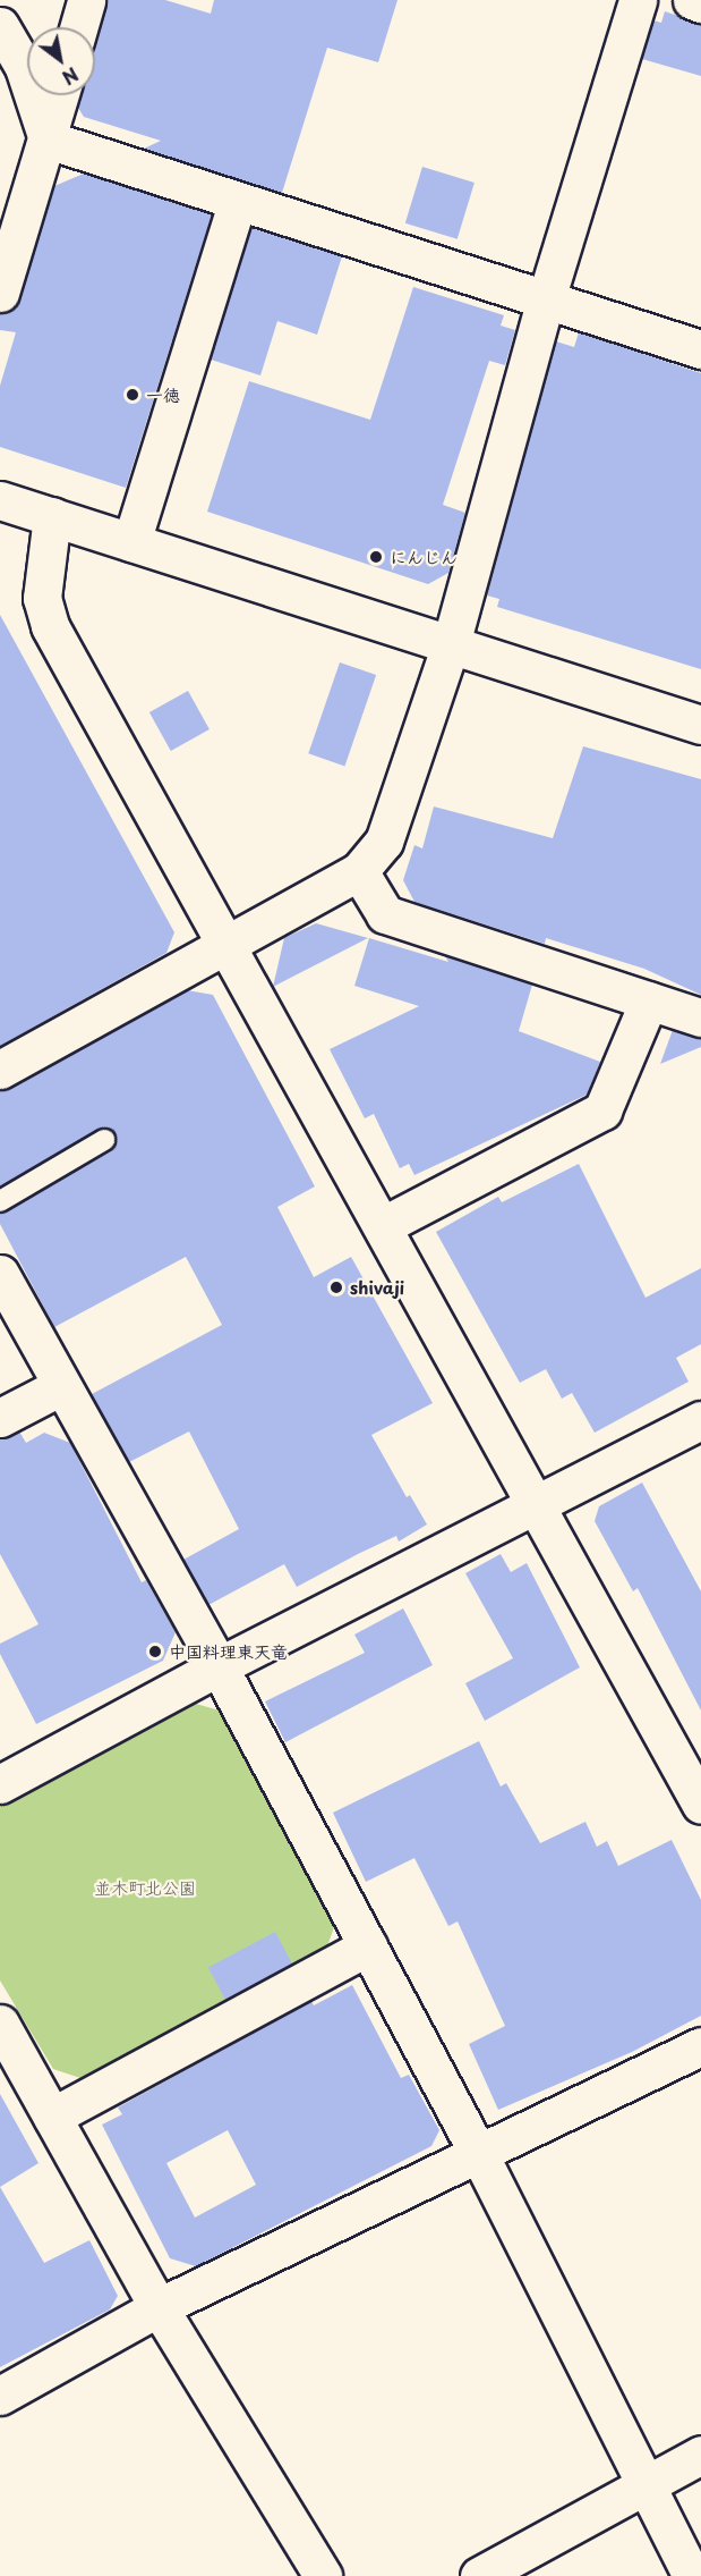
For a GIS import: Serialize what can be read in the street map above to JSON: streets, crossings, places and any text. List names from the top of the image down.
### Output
{
  "parks": ["並木町北公園"],
  "places": [
    "一徳",
    "にんじん",
    "shivaji",
    "中国料理東天竜"
  ],
  "north": "bottom right"
}
